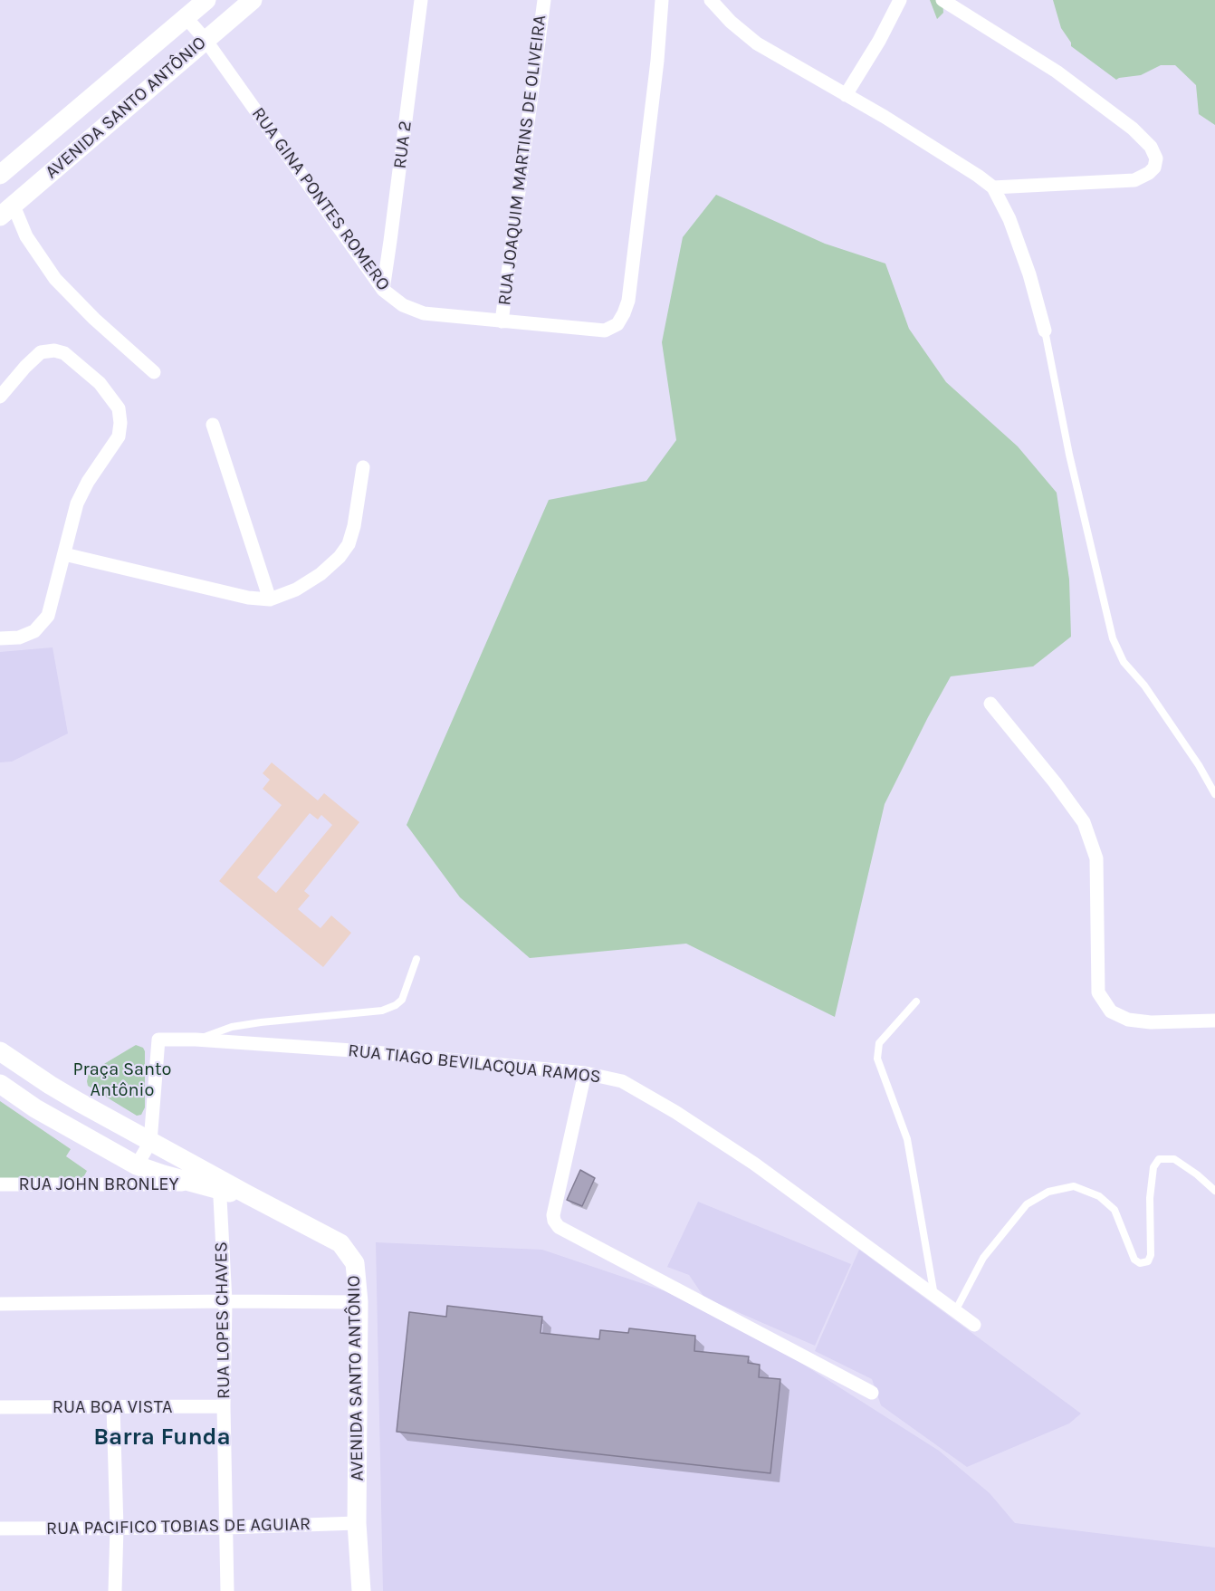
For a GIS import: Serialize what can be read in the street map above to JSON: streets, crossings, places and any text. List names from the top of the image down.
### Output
{
  "streets": {
    "main road": ["AVENIDA SANTO ANTÔNIO"],
    "street": [
      "RUA 2",
      "RUA JOAQUIM MARTINS DE OLIVEIRA",
      "RUA GINA PONTES ROMERO",
      "RUA TIAGO BEVILACQUA RAMOS",
      "RUA JOHN BRONLEY",
      "RUA LOPES CHAVES",
      "RUA BOA VISTA",
      "RUA PACIFICO TOBIAS DE AGUIAR"
    ]
  },
  "crossings": [
    ["AVENIDA SANTO ANTÔNIO", "RUA GINA PONTES ROMERO"],
    ["AVENIDA SANTO ANTÔNIO", "RUA TIAGO BEVILACQUA RAMOS"],
    ["AVENIDA SANTO ANTÔNIO", "RUA JOHN BRONLEY"],
    ["AVENIDA SANTO ANTÔNIO", "RUA LOPES CHAVES"],
    ["AVENIDA SANTO ANTÔNIO", "RUA PACIFICO TOBIAS DE AGUIAR"],
    ["RUA 2", "RUA GINA PONTES ROMERO"],
    ["RUA JOAQUIM MARTINS DE OLIVEIRA", "RUA GINA PONTES ROMERO"],
    ["RUA LOPES CHAVES", "RUA BOA VISTA"],
    ["RUA LOPES CHAVES", "RUA PACIFICO TOBIAS DE AGUIAR"]
  ],
  "districts": ["Barra Funda"],
  "parks": ["Praça Santo Antônio"]
}
